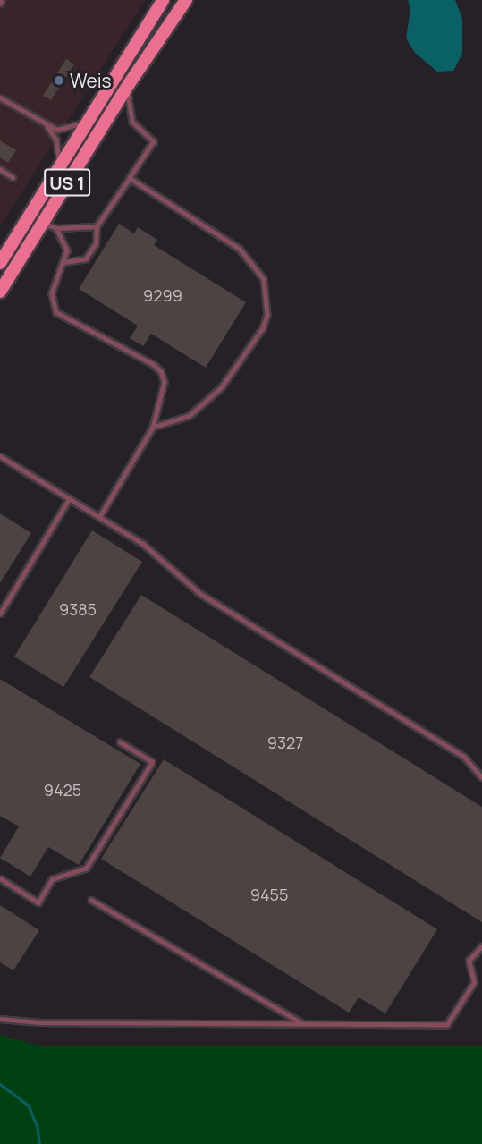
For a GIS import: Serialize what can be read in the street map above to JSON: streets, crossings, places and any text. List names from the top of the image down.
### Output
{
  "streets": {
    "main road": ["US 1"]
  },
  "places": ["Weis"],
  "house_numbers": [
    "9299",
    "9385",
    "9327",
    "9425",
    "9455"
  ]
}
